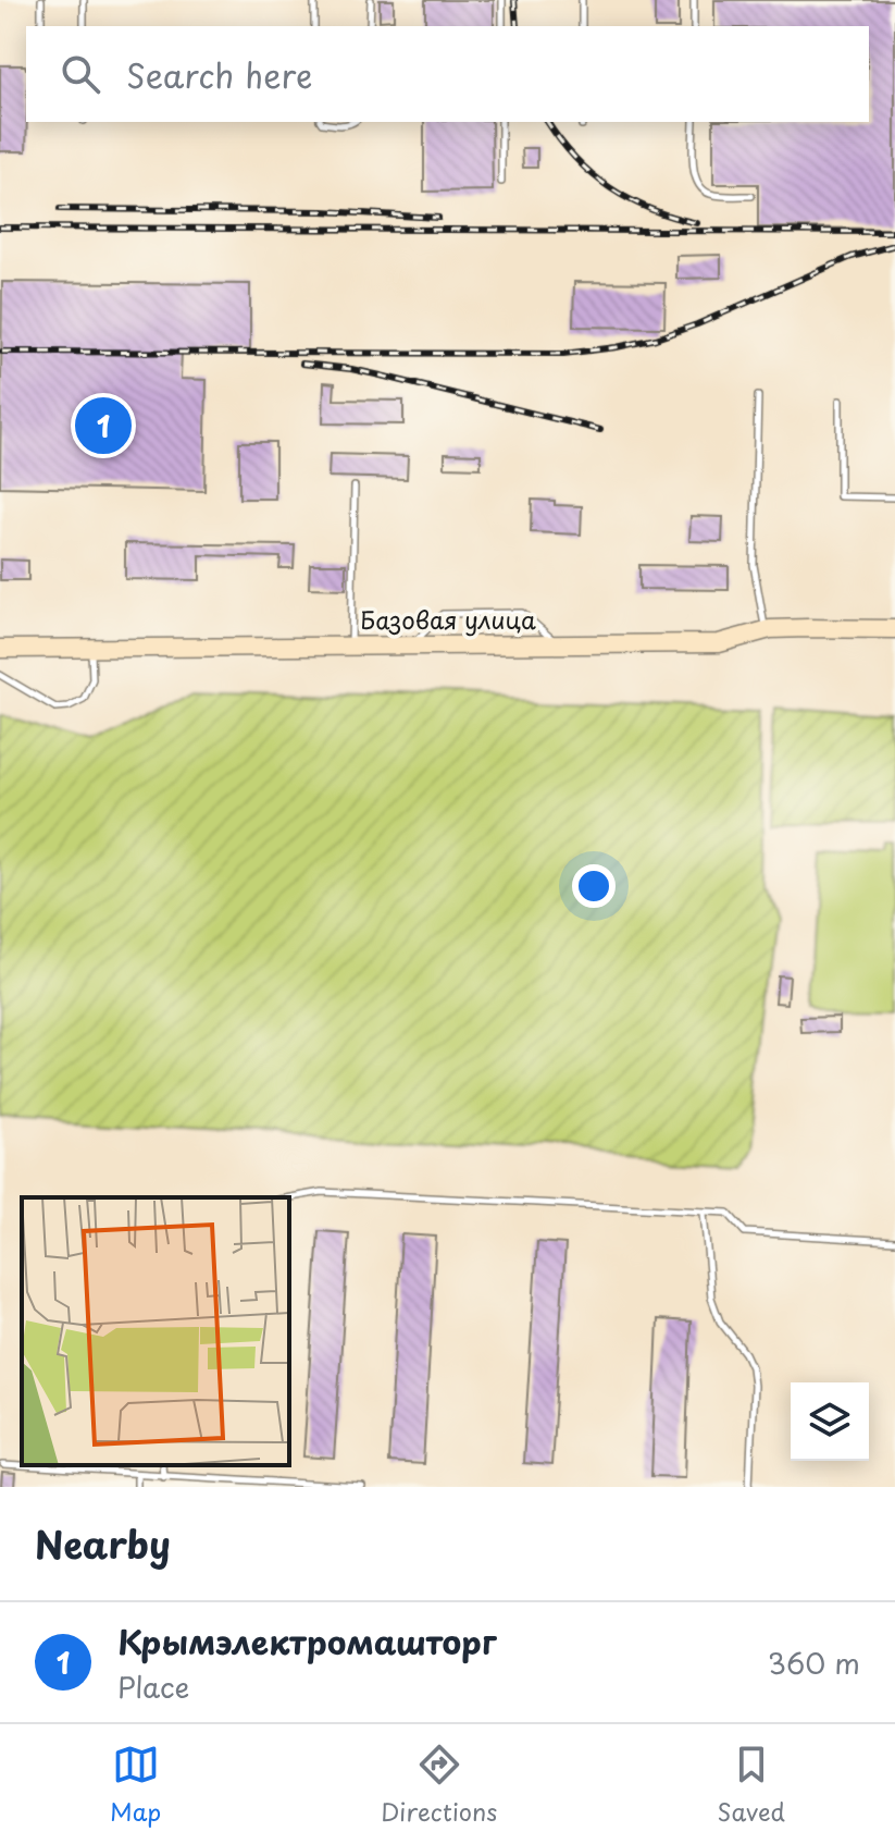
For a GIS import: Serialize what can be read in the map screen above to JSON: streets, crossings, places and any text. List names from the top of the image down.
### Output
{
  "streets": {
    "street": ["Базовая улица"]
  },
  "page": {
    "search": "Search here",
    "pins": "1",
    "heading": "Nearby",
    "list": [
      {
        "mark": "1",
        "name": "Крымэлектромашторг",
        "note": "Place",
        "value": "360 m"
      }
    ],
    "nav": ["Map", "Directions", "Saved"]
  }
}
